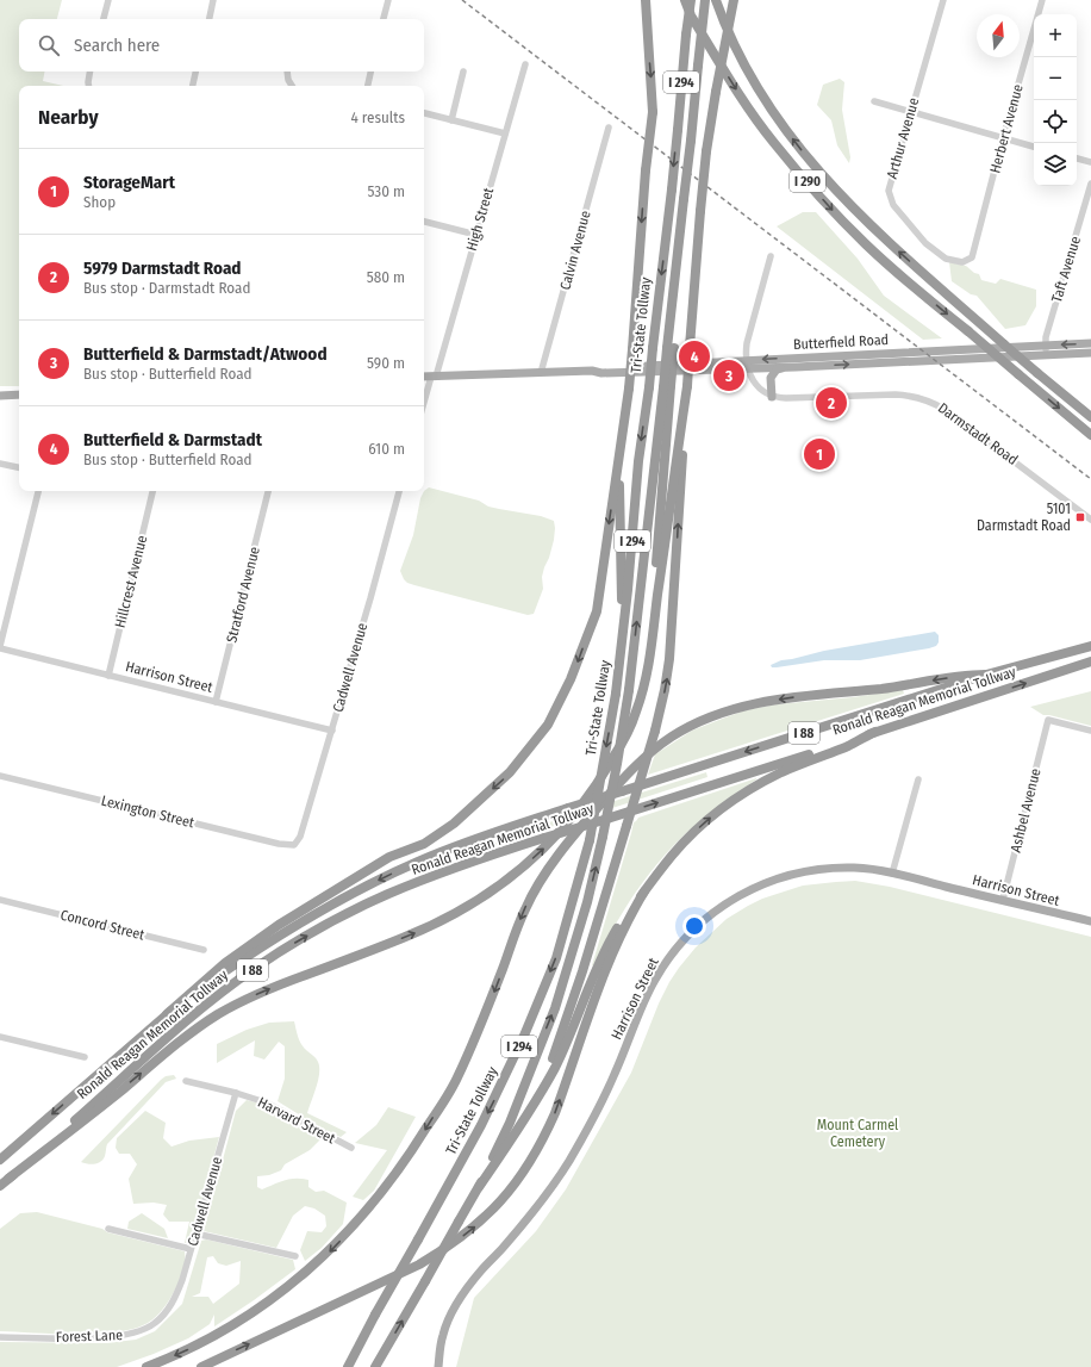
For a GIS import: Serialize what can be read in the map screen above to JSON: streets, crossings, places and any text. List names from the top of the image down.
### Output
{
  "streets": {
    "highway": [
      "I 294",
      "I 290",
      "Tri-State Tollway",
      "Ronald Reagan Memorial Tollway",
      "I 88"
    ],
    "main road": ["Butterfield Road", "Harrison Street"],
    "street": [
      "Herbert Avenue",
      "Arthur Avenue",
      "High Street",
      "Calvin Avenue",
      "Taft Avenue",
      "Darmstadt Road",
      "Hillcrest Avenue",
      "Stratford Avenue",
      "Cadwell Avenue",
      "Ashbel Avenue",
      "Lexington Street",
      "Concord Street",
      "Harvard Street",
      "Forest Lane"
    ]
  },
  "crossings": [
    ["Herbert Avenue", "Arthur Avenue"],
    ["High Street", "Butterfield Road"],
    ["Calvin Avenue", "Butterfield Road"],
    ["Taft Avenue", "Butterfield Road"],
    ["Hillcrest Avenue", "Harrison Street"],
    ["Stratford Avenue", "Harrison Street"],
    ["Cadwell Avenue", "Harrison Street"],
    ["Cadwell Avenue", "Lexington Street"],
    ["Cadwell Avenue", "Harvard Street"],
    ["Cadwell Avenue", "Forest Lane"],
    ["Harrison Street", "Ashbel Avenue"]
  ],
  "parks": ["Mount Carmel Cemetery"],
  "places": {
    "transit": ["5101 Darmstadt Road"]
  },
  "north": "top",
  "page": {
    "map_buttons": ["+", "−"],
    "search": "Search here",
    "heading": ["Nearby", "4 results"],
    "list": [
      {
        "mark": "1",
        "name": "StorageMart",
        "note": "Shop",
        "value": "530 m"
      },
      {
        "mark": "2",
        "name": "5979 Darmstadt Road",
        "note": "Bus stop · Darmstadt Road",
        "value": "580 m"
      },
      {
        "mark": "3",
        "name": "Butterfield & Darmstadt/Atwood",
        "note": "Bus stop · Butterfield Road",
        "value": "590 m"
      },
      {
        "mark": "4",
        "name": "Butterfield & Darmstadt",
        "note": "Bus stop · Butterfield Road",
        "value": "610 m"
      }
    ],
    "pins": [
      "4",
      "3",
      "2",
      "1"
    ]
  }
}
